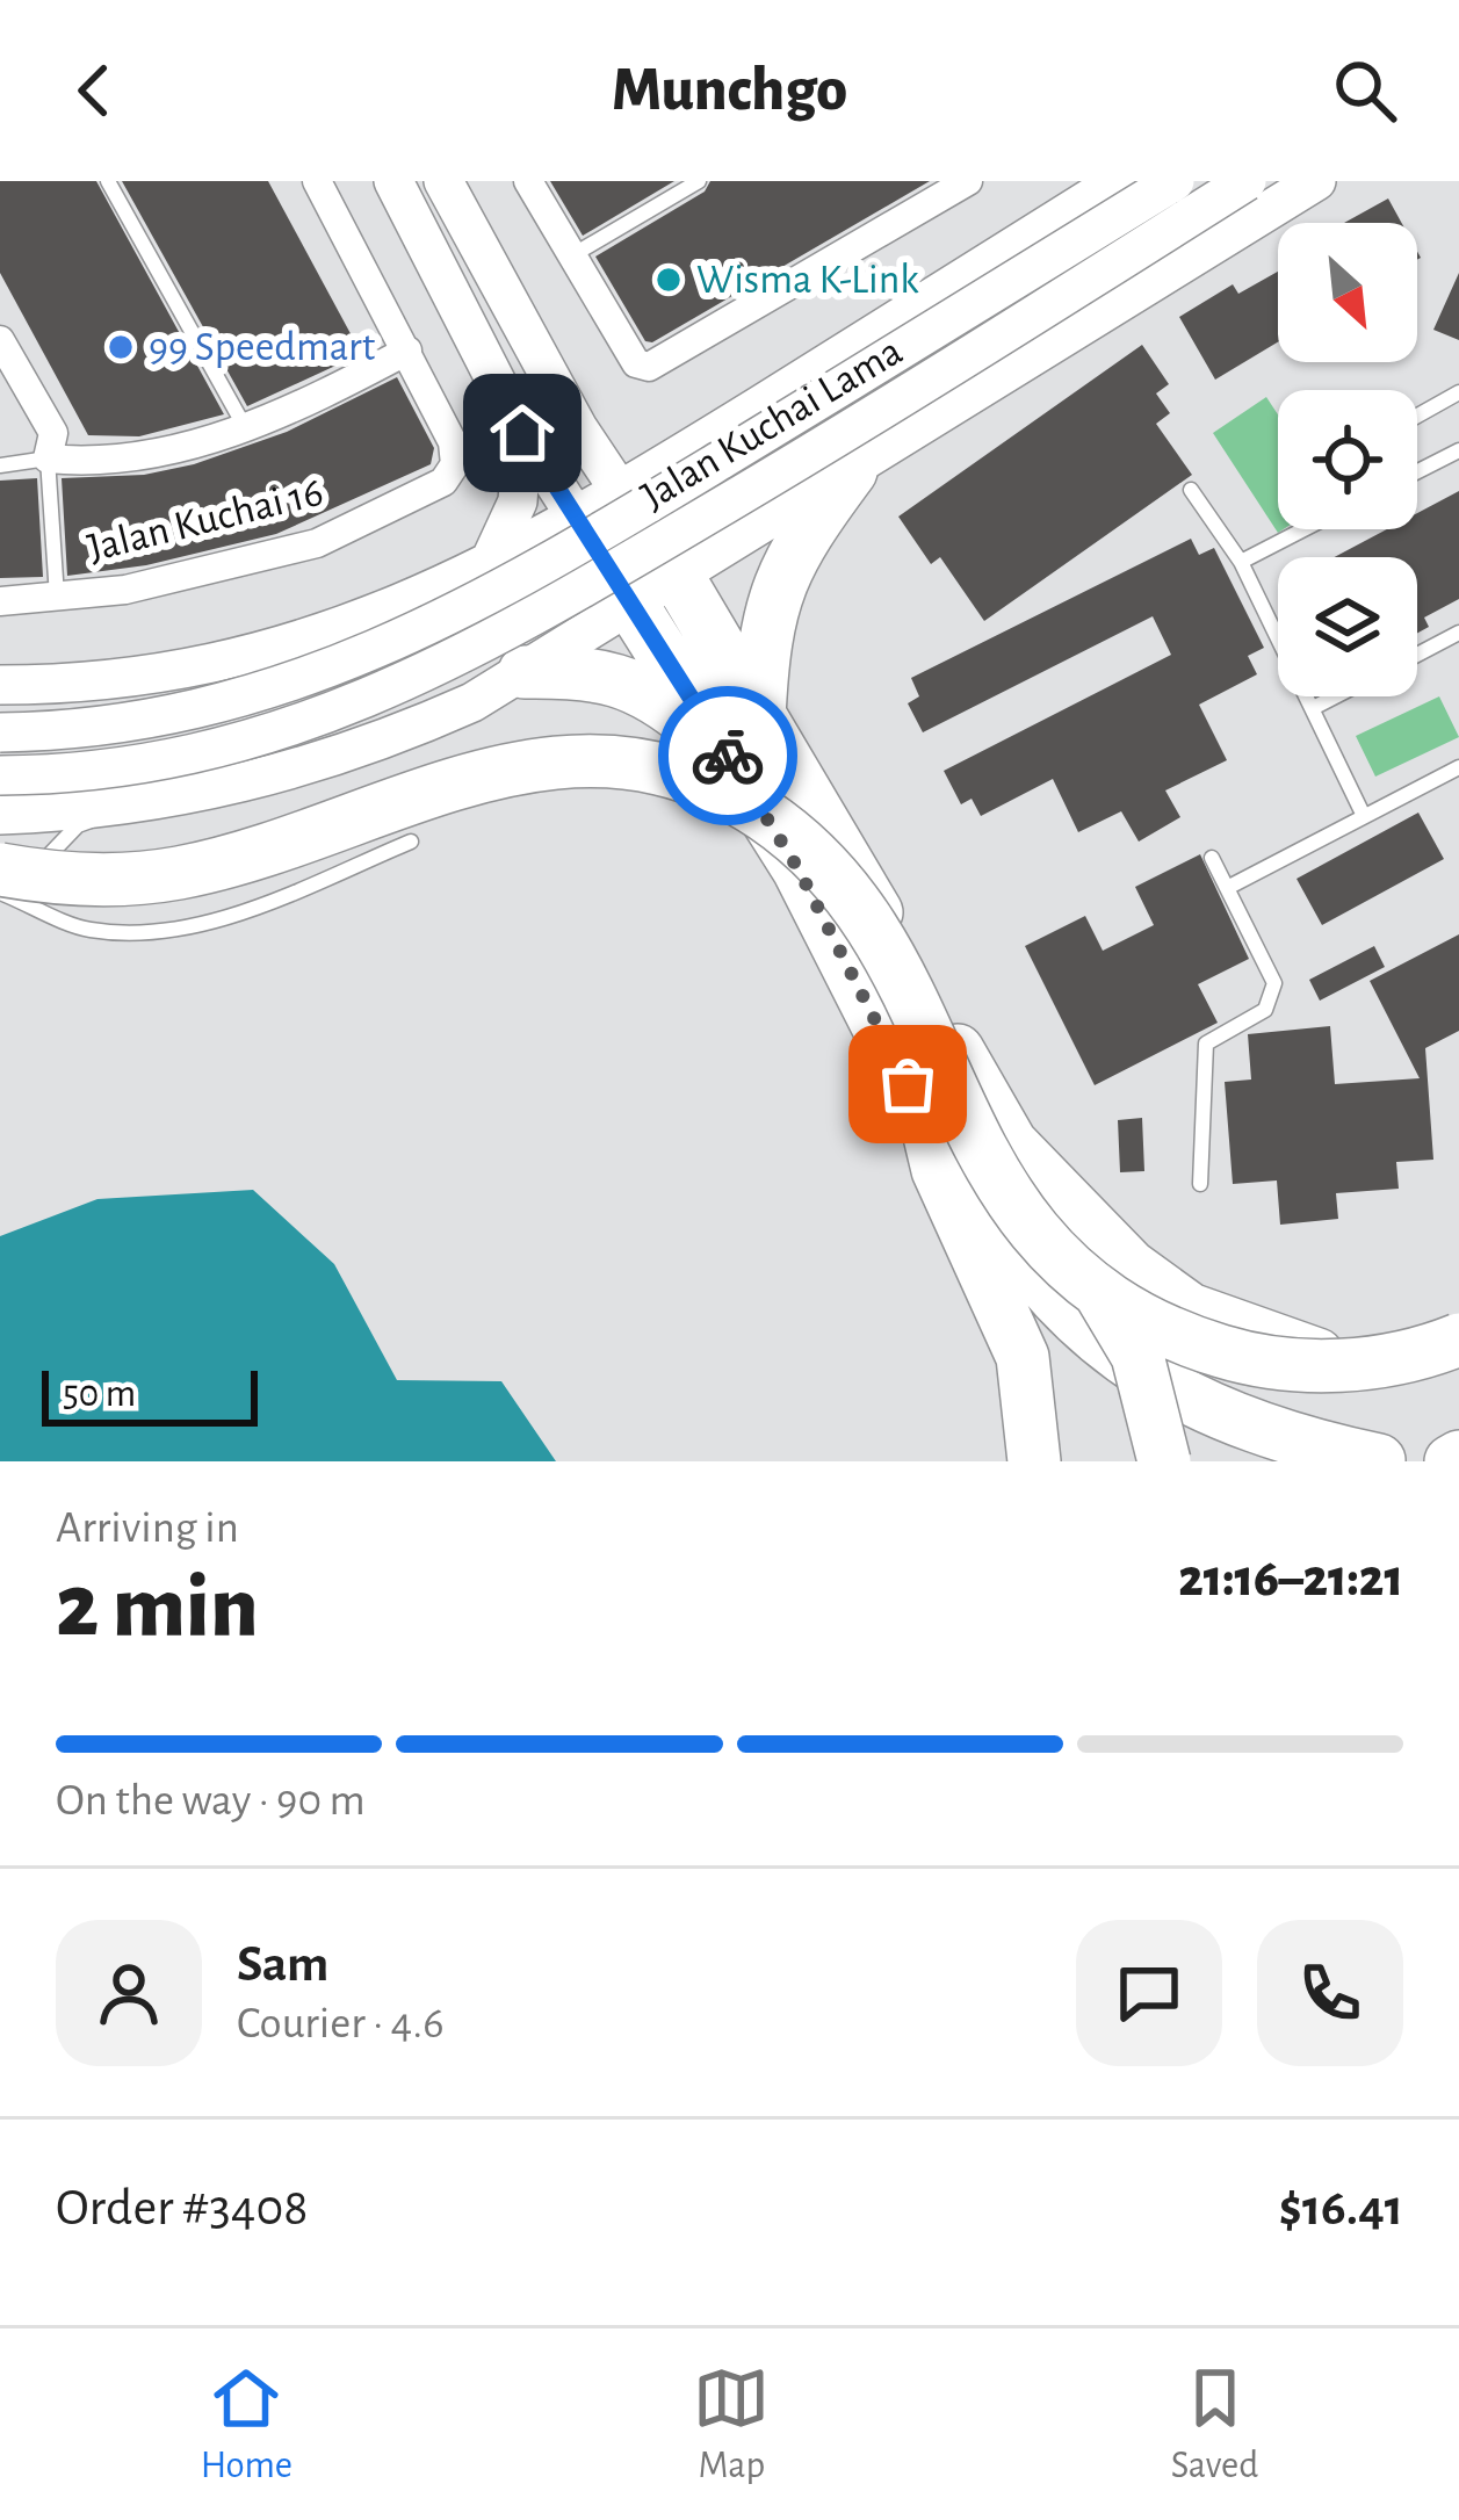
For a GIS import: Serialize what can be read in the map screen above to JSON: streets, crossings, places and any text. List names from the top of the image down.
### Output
{
  "streets": {
    "main road": ["Jalan Kuchai Lama"],
    "street": ["Jalan Kuchai 16"]
  },
  "places": ["Wisma K-Link", "99 Speedmart"],
  "scale_bar": "50 m",
  "north": "bottom right",
  "page": {
    "header": "Munchgo",
    "scale": "50 m",
    "heading": ["2 min", "Arriving in", "21:16–21:21"],
    "panel": [
      "Sam",
      "Courier · 4.6",
      "Order #3408",
      "$16.41"
    ],
    "bar": "On the way · 90 m",
    "tabs": ["Home", "Map", "Saved"]
  }
}
